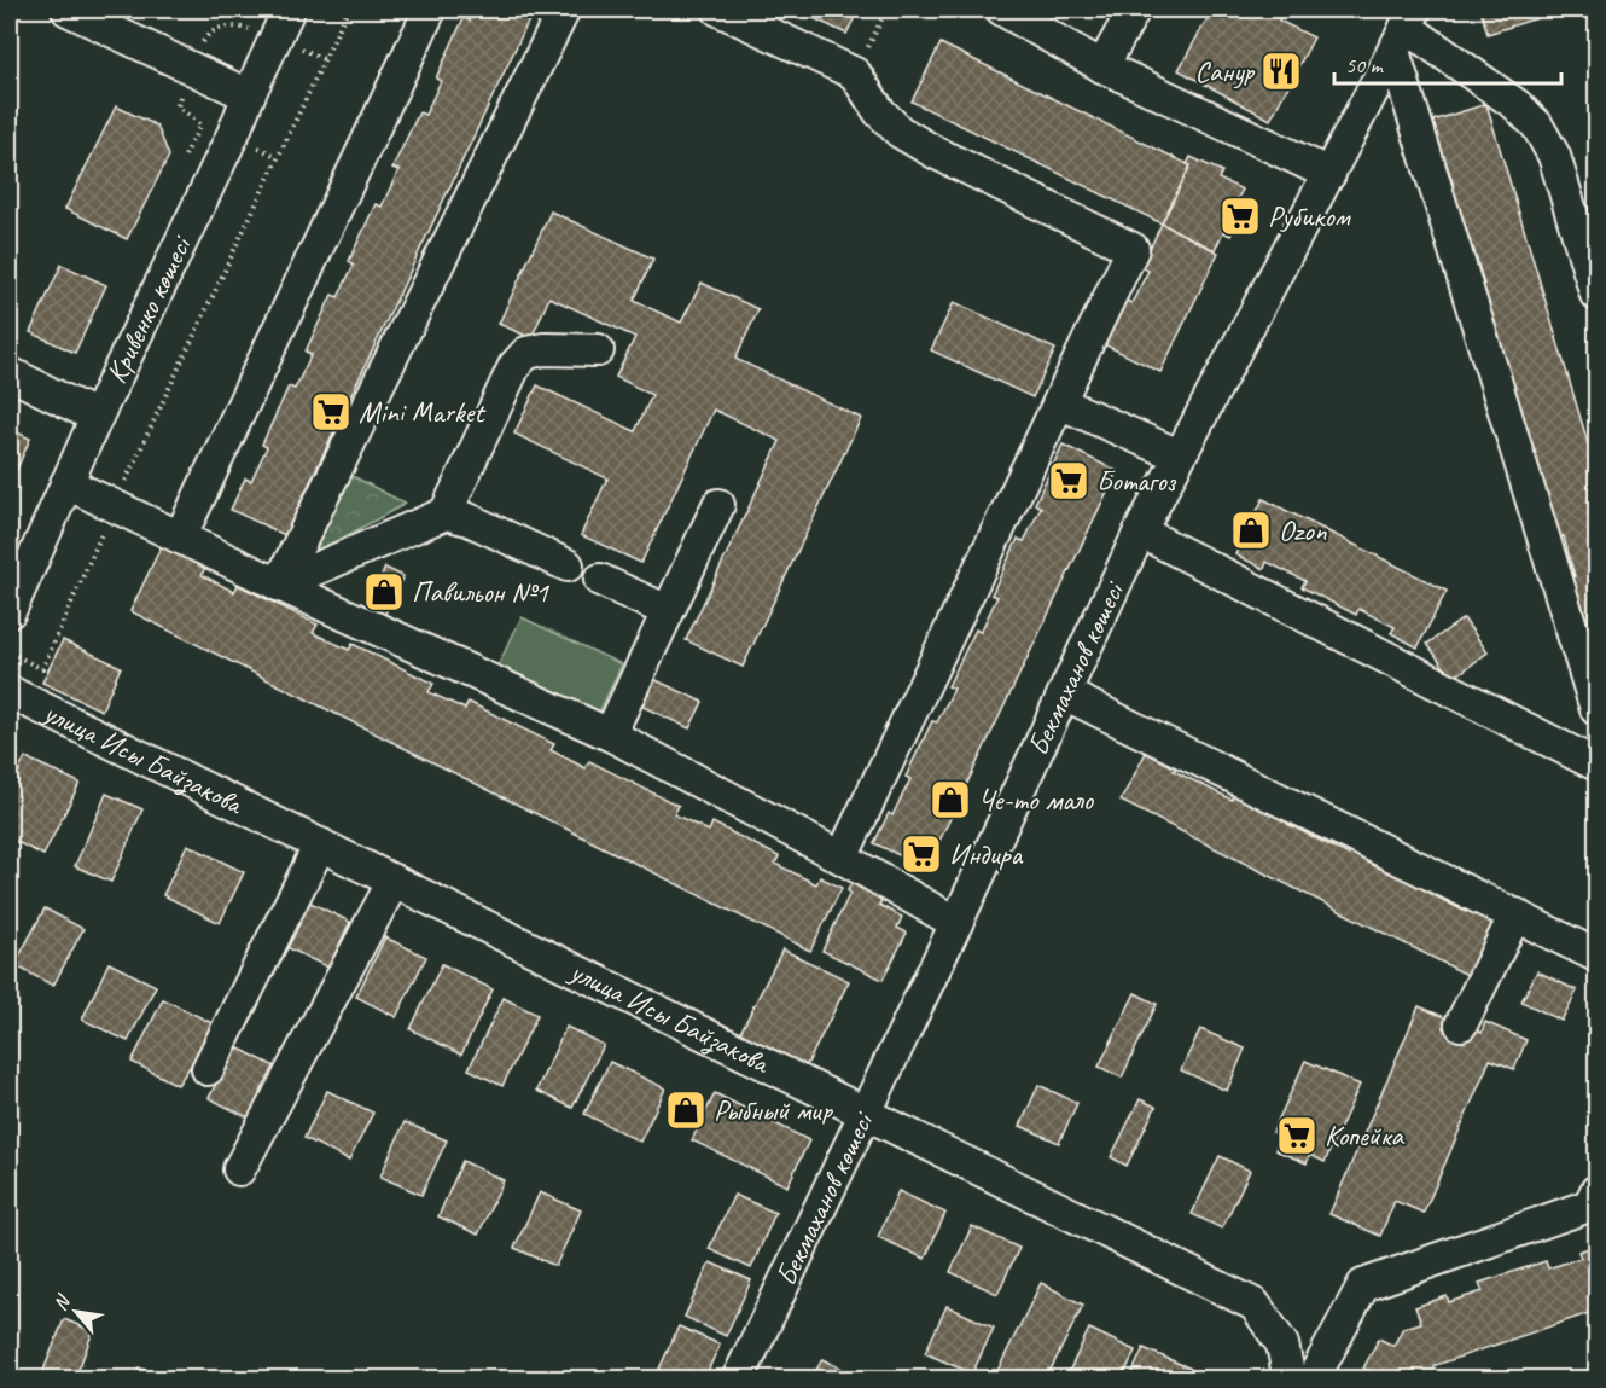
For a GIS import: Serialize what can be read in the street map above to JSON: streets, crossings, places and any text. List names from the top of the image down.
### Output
{
  "streets": {
    "street": ["Кривенко көшесі", "Бекмаханов көшесі", "улица Исы Байзакова"]
  },
  "crossings": [
    ["Бекмаханов көшесі", "улица Исы Байзакова"]
  ],
  "places": {
    "restaurant": ["Санур"],
    "supermarket": [
      "Рубиком",
      "Mini Market",
      "Ботагоз",
      "Индира",
      "Копейка"
    ],
    "shop": [
      "Ozon",
      "Павильон №1",
      "Че-то мало",
      "Рыбный мир"
    ]
  },
  "scale_bar": "50 m",
  "north": "top left"
}
